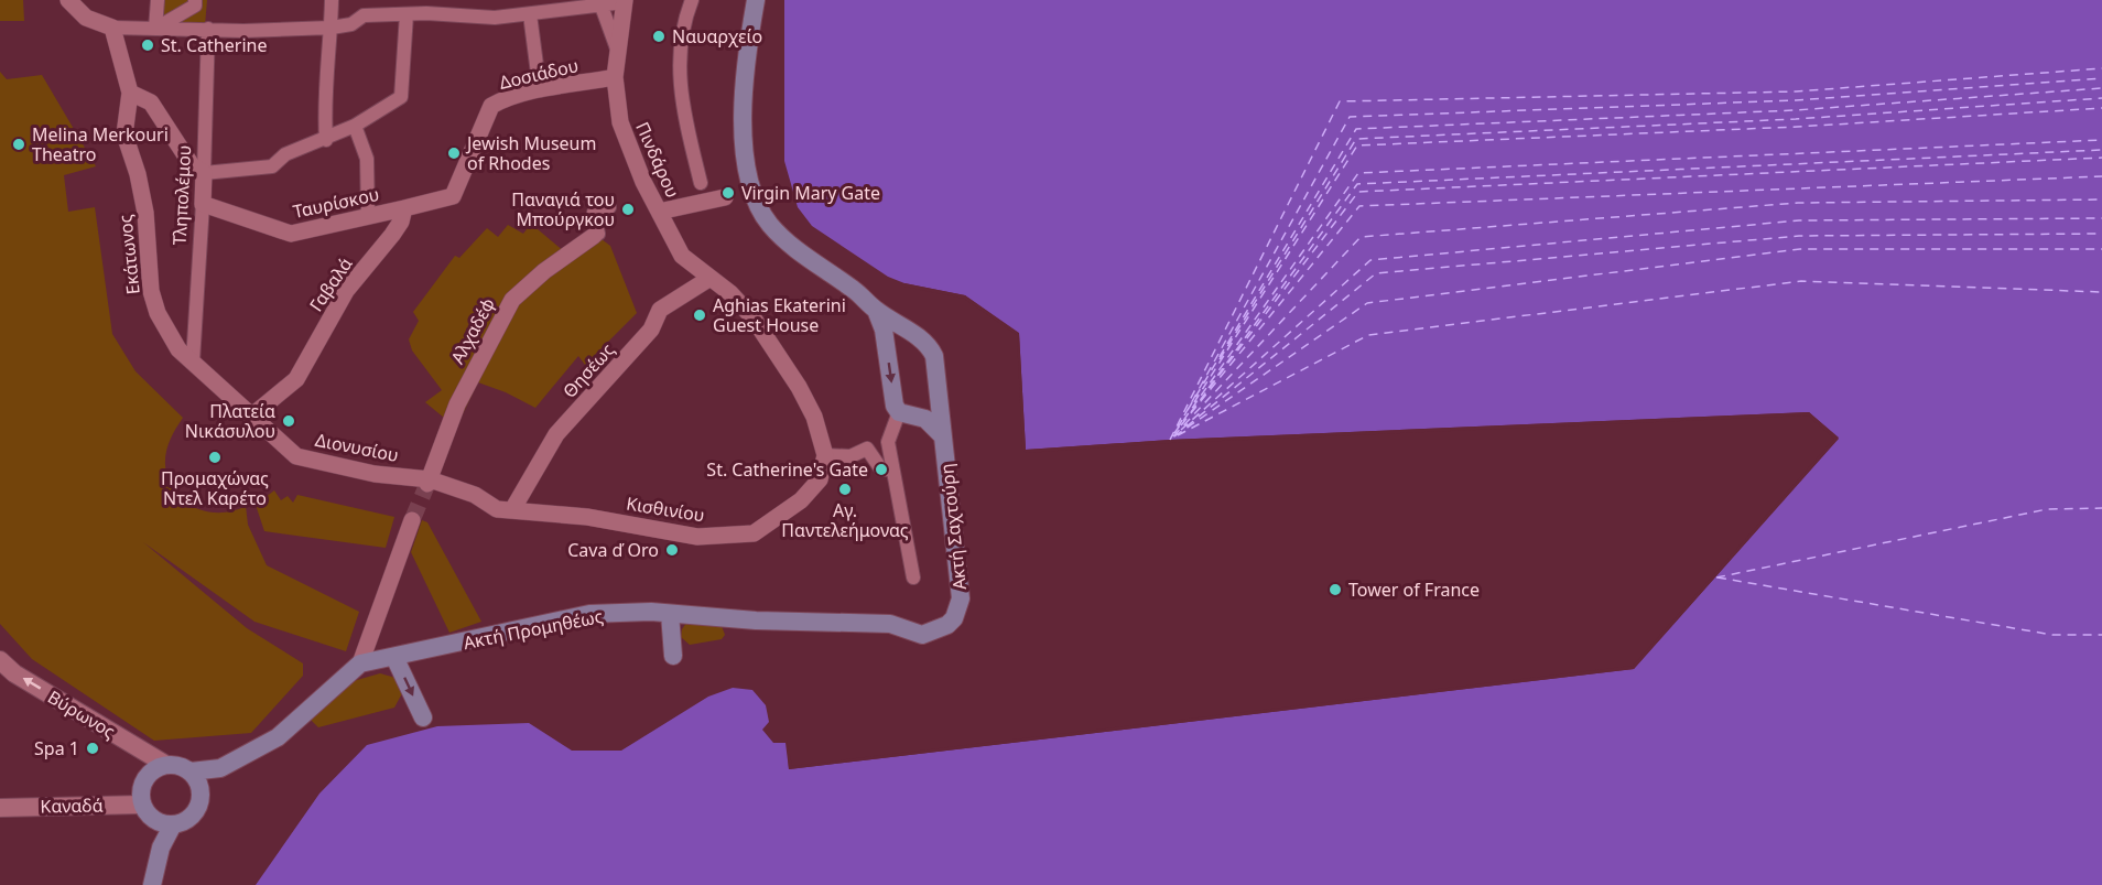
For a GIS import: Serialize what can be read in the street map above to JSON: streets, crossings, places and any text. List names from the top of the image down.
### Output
{
  "streets": {
    "main road": ["Ακτή Σαχτούρη", "Ακτή Προμηθέως"],
    "street": [
      "Δοσιάδου",
      "Πινδάρου",
      "Τληπολέμου",
      "Ταυρίσκου",
      "Εκάτωνος",
      "Γαβαλά",
      "Αλχαδέφ",
      "Θησέως",
      "Διονυσίου",
      "Κισθινίου",
      "Βύρωνος",
      "Καναδά"
    ]
  },
  "crossings": [
    ["Δοσιάδου", "Πινδάρου"],
    ["Δοσιάδου", "Ταυρίσκου"],
    ["Δοσιάδου", "Γαβαλά"],
    ["Πινδάρου", "Θησέως"],
    ["Πινδάρου", "Κισθινίου"],
    ["Τληπολέμου", "Ταυρίσκου"],
    ["Τληπολέμου", "Εκάτωνος"],
    ["Ταυρίσκου", "Γαβαλά"],
    ["Εκάτωνος", "Γαβαλά"],
    ["Εκάτωνος", "Διονυσίου"],
    ["Γαβαλά", "Διονυσίου"],
    ["Αλχαδέφ", "Διονυσίου"],
    ["Αλχαδέφ", "Κισθινίου"],
    ["Θησέως", "Κισθινίου"],
    ["Διονυσίου", "Κισθινίου"],
    ["Ακτή Σαχτούρη", "Ακτή Προμηθέως"],
    ["Βύρωνος", "Καναδά"]
  ],
  "one_way": ["Βύρωνος"],
  "places": [
    "Ναυαρχείο",
    "St. Catherine",
    "Melina Merkouri Theatro",
    "Jewish Museum of Rhodes",
    "Virgin Mary Gate",
    "Παναγιά του Μπούργκου",
    "Aghias Ekaterini Guest House",
    "Πλατεία Νικάσυλου",
    "Προμαχώνας Ντελ Καρέτο",
    "St. Catherine's Gate",
    "Αγ. Παντελεήμονας",
    "Cava ď Oro",
    "Tower of France",
    "Spa 1"
  ]
}
